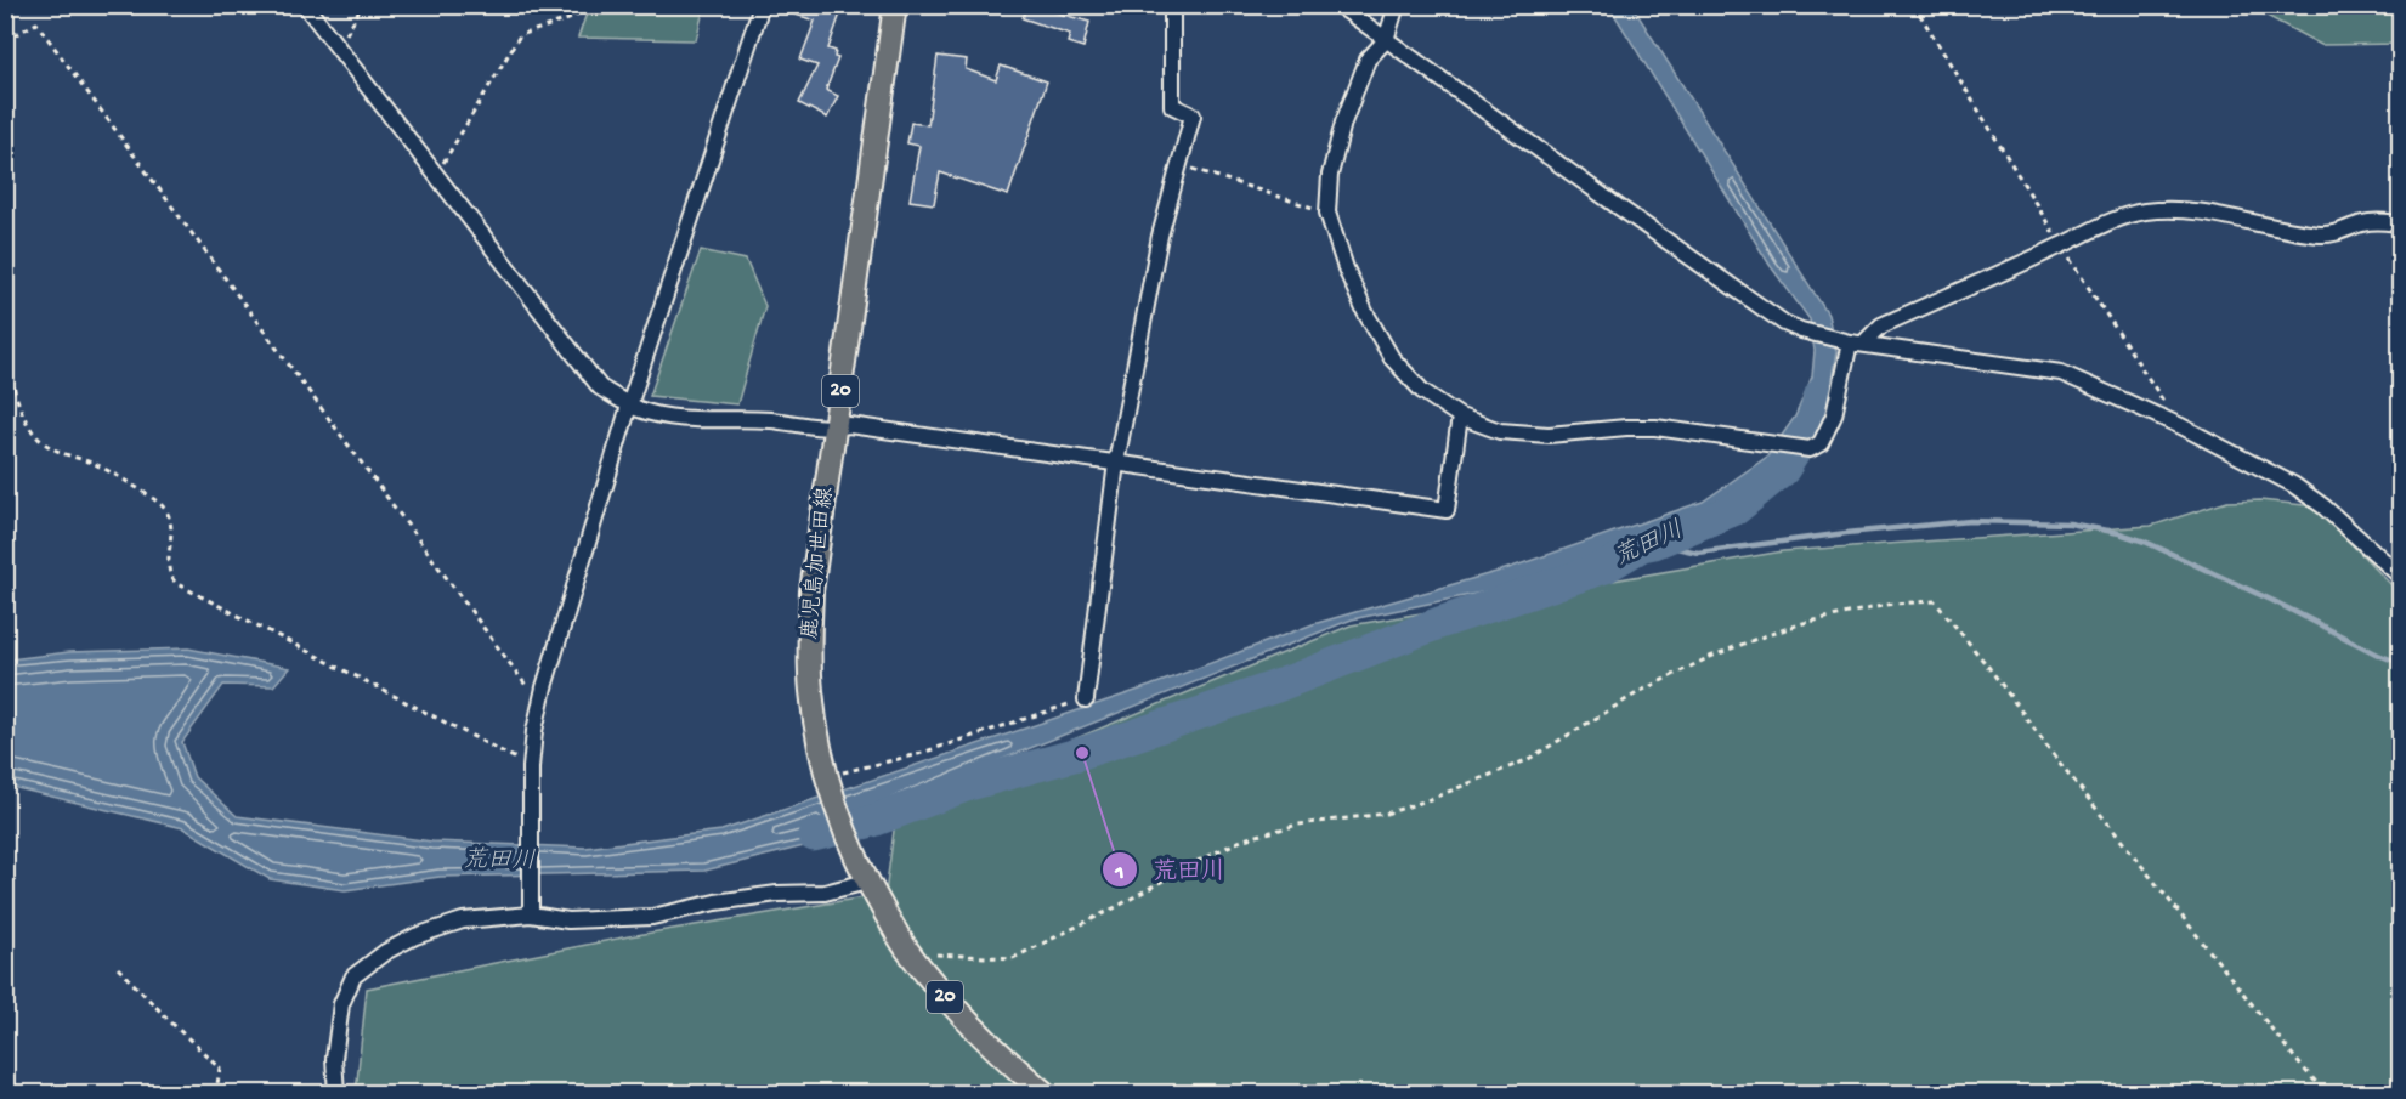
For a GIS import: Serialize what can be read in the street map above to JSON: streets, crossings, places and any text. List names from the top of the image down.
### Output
{
  "streets": {
    "main road": ["20", "鹿児島加世田線"]
  },
  "water": ["荒田川"],
  "places": ["荒田川"]
}
